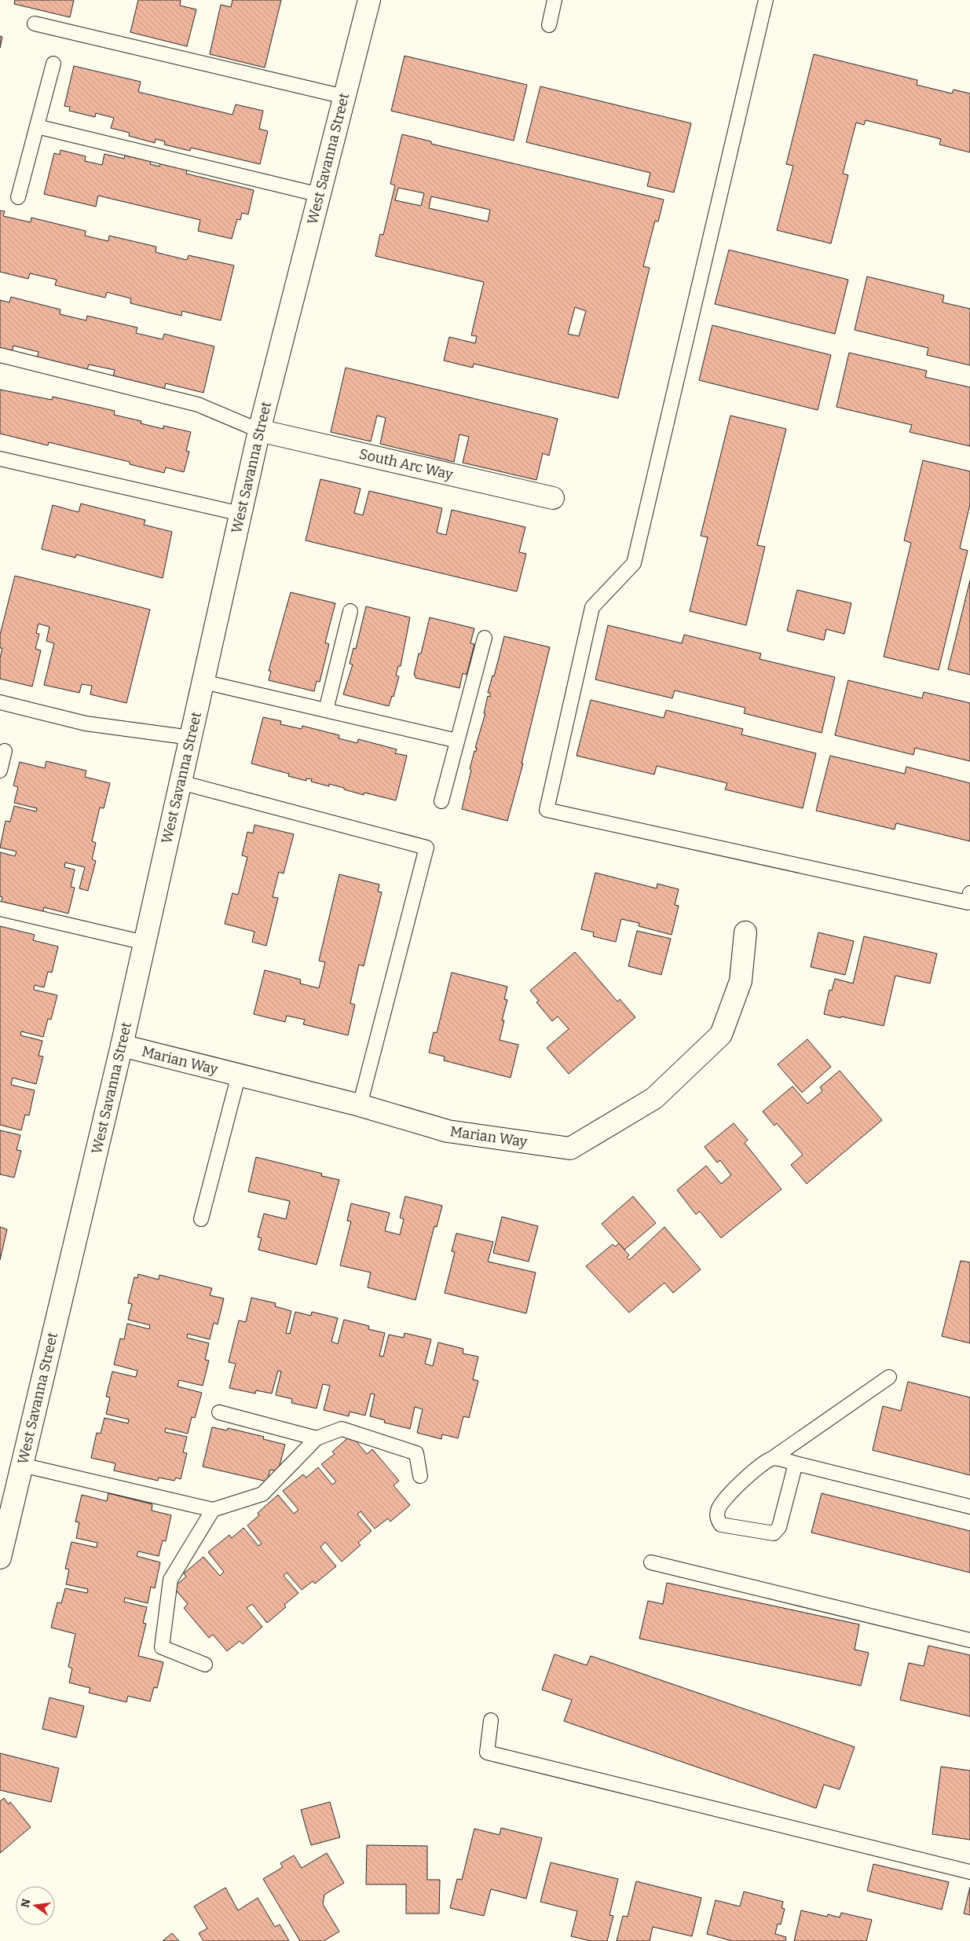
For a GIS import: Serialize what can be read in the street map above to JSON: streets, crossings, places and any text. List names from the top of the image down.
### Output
{
  "streets": {
    "street": ["West Savanna Street", "South Arc Way", "Marian Way"]
  },
  "crossings": [
    ["West Savanna Street", "South Arc Way"],
    ["West Savanna Street", "Marian Way"]
  ],
  "north": "left"
}
